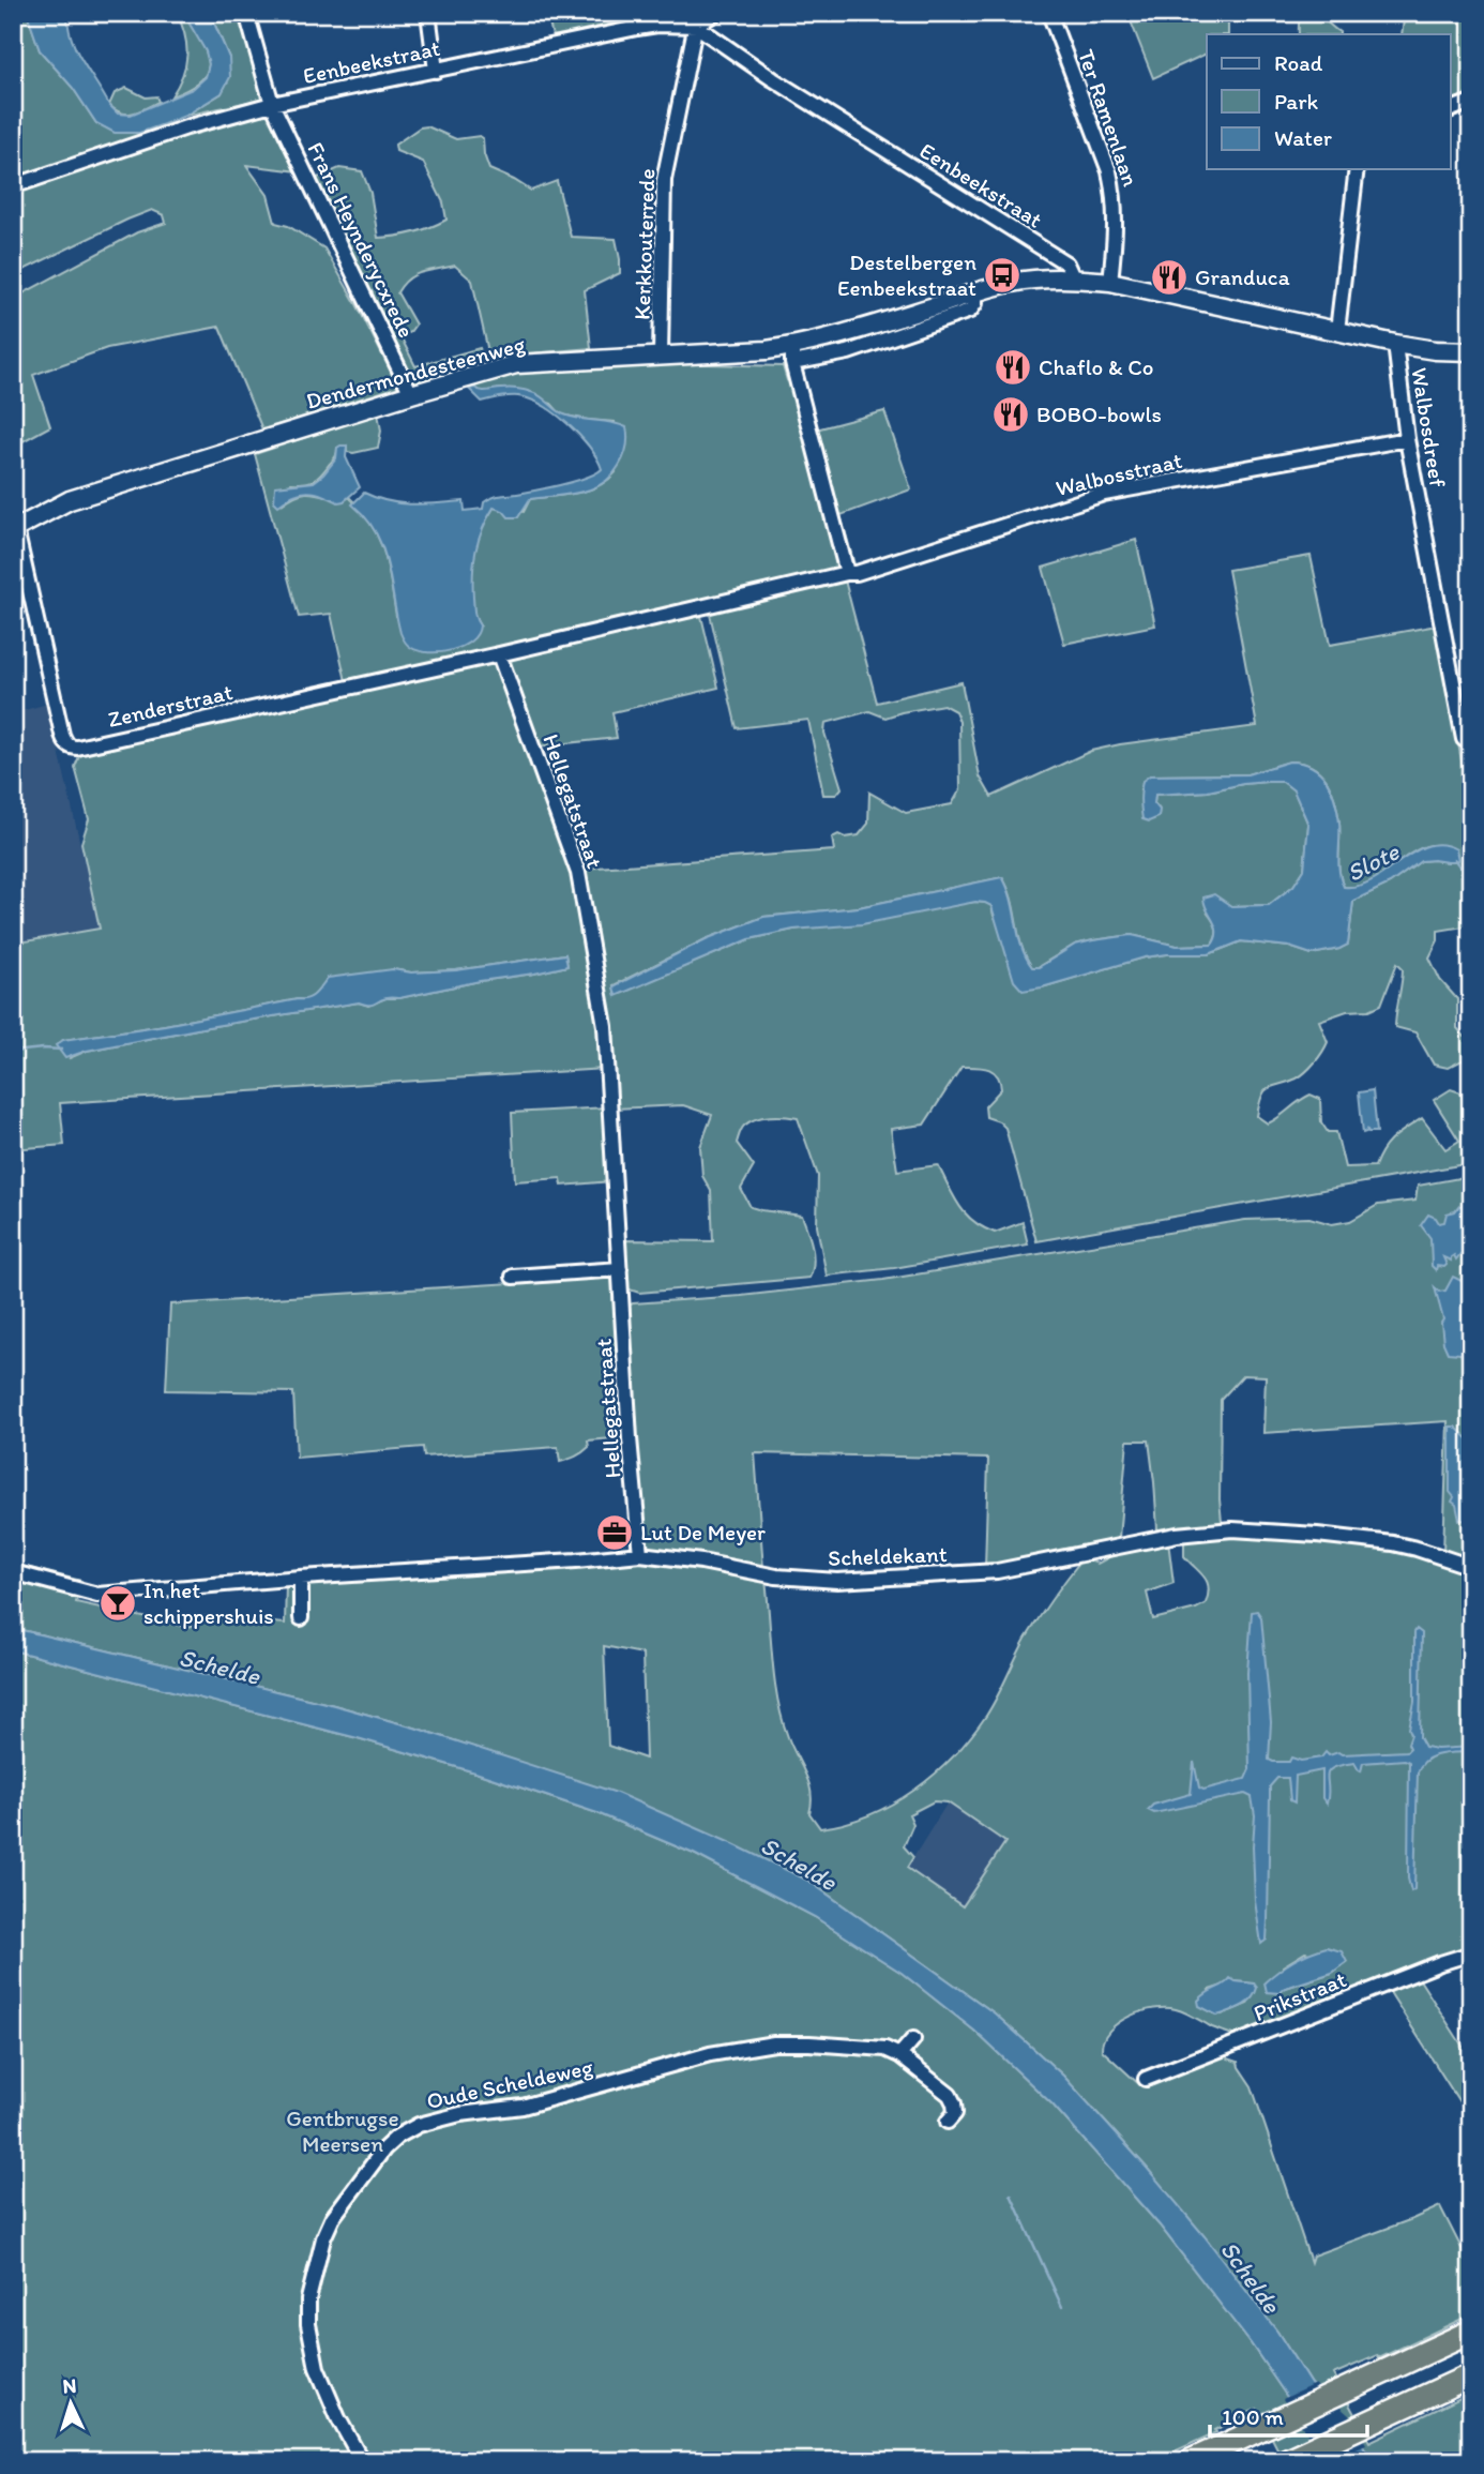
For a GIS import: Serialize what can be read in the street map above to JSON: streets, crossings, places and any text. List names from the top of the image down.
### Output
{
  "streets": {
    "main road": ["Dendermondesteenweg"],
    "street": [
      "Eenbeekstraat",
      "Ter Ramenlaan",
      "Frans Heynderycxrede",
      "Kerkkouterrede",
      "Walbosdreef",
      "Walbosstraat",
      "Zenderstraat",
      "Hellegatstraat",
      "Scheldekant",
      "Prikstraat",
      "Oude Scheldeweg"
    ]
  },
  "crossings": [
    ["Eenbeekstraat", "Frans Heynderycxrede"],
    ["Eenbeekstraat", "Kerkkouterrede"],
    ["Eenbeekstraat", "Dendermondesteenweg"],
    ["Ter Ramenlaan", "Dendermondesteenweg"],
    ["Frans Heynderycxrede", "Dendermondesteenweg"],
    ["Kerkkouterrede", "Dendermondesteenweg"],
    ["Dendermondesteenweg", "Walbosdreef"],
    ["Dendermondesteenweg", "Zenderstraat"],
    ["Walbosdreef", "Walbosstraat"],
    ["Zenderstraat", "Hellegatstraat"],
    ["Hellegatstraat", "Scheldekant"]
  ],
  "water": ["Slote", "Schelde"],
  "parks": ["Gentbrugse Meersen"],
  "places": {
    "bus stop": ["Destelbergen Eenbeekstraat"],
    "restaurant": ["Granduca", "Chaflo & Co", "BOBO-bowls"],
    "office": ["Lut De Meyer"],
    "bar": ["In het schippershuis"]
  },
  "legend": ["Road", "Park", "Water"],
  "scale_bar": "100 m",
  "north": "top"
}
